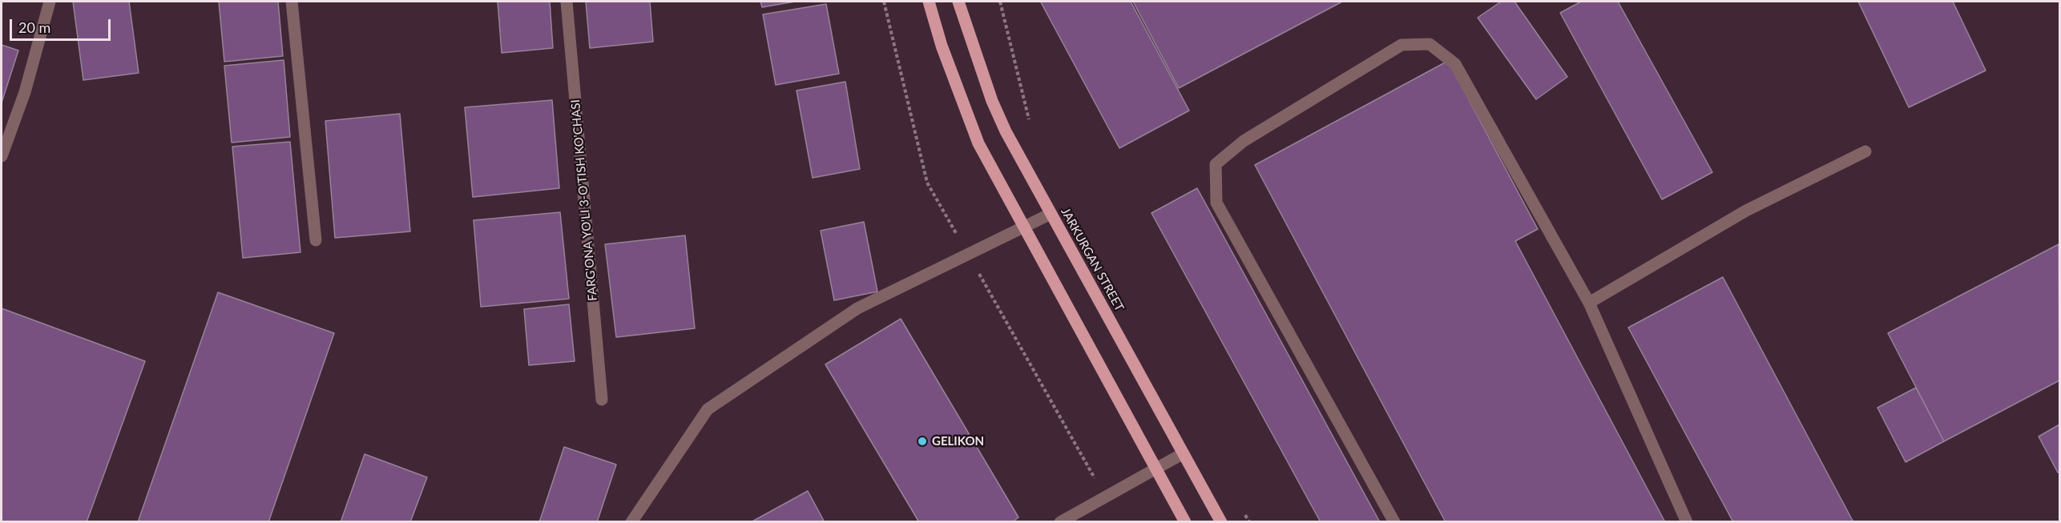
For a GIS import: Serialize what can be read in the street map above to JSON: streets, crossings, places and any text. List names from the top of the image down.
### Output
{
  "streets": {
    "main road": ["JARKURGAN STREET"],
    "street": ["FARG'ONA YO'LI 3-O'TISH KO'CHASI"]
  },
  "places": ["GELIKON"],
  "scale_bar": "20 m"
}
